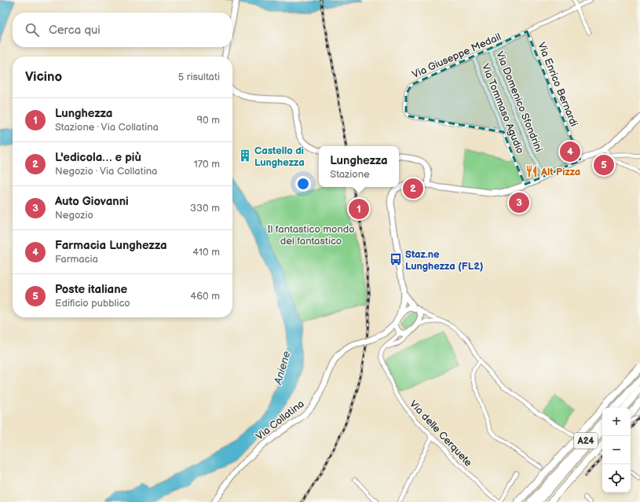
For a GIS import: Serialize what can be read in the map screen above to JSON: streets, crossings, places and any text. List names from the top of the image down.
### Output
{
  "streets": {
    "highway": ["A24"],
    "street": [
      "Via Giuseppe Medail",
      "Via Enrico Bernardi",
      "Via Domenico Sfondrini",
      "Via Tommaso Agudio",
      "Via Collatina",
      "Via delle Cerquete"
    ]
  },
  "crossings": [
    ["Via Giuseppe Medail", "Via Enrico Bernardi"],
    ["Via Giuseppe Medail", "Via Domenico Sfondrini"],
    ["Via Giuseppe Medail", "Via Tommaso Agudio"]
  ],
  "water": ["Aniene"],
  "parks": ["Il fantastico mondo del fantastico"],
  "places": {
    "building": ["Castello di Lunghezza"],
    "restaurant": ["Alt Pizza"],
    "bus stop": ["Staz.ne Lunghezza (FL2)"]
  },
  "page": {
    "search": "Cerca qui",
    "heading": ["Vicino", "5 risultati"],
    "list": [
      {
        "mark": "1",
        "name": "Lunghezza",
        "note": "Stazione · Via Collatina",
        "value": "90 m"
      },
      {
        "mark": "2",
        "name": "L'edicola… e più",
        "note": "Negozio · Via Collatina",
        "value": "170 m"
      },
      {
        "mark": "3",
        "name": "Auto Giovanni",
        "note": "Negozio",
        "value": "330 m"
      },
      {
        "mark": "4",
        "name": "Farmacia Lunghezza",
        "note": "Farmacia",
        "value": "410 m"
      },
      {
        "mark": "5",
        "name": "Poste italiane",
        "note": "Edificio pubblico",
        "value": "460 m"
      }
    ],
    "pins": [
      "4",
      "5",
      "2",
      "3",
      "1"
    ],
    "popup": ["Lunghezza", "Stazione"],
    "map_buttons": ["+", "−"]
  }
}
